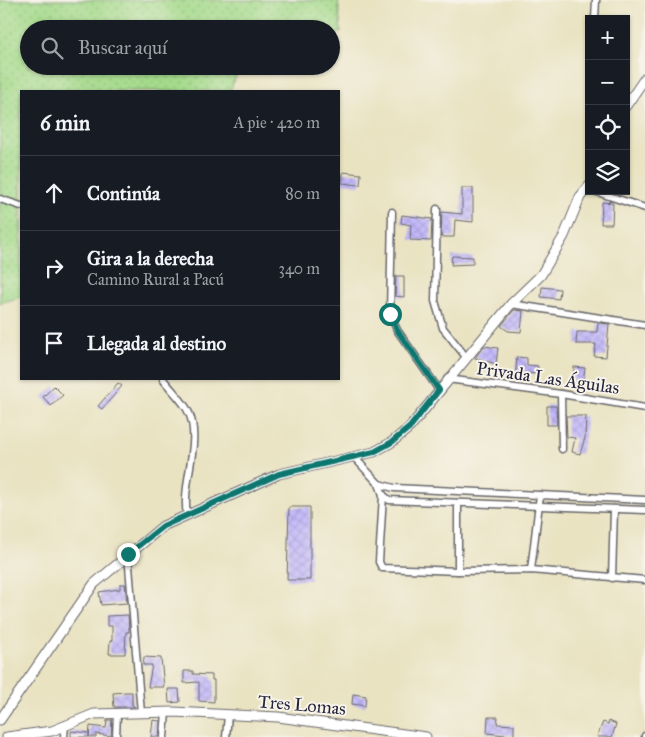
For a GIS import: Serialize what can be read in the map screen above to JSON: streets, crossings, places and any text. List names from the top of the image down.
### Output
{
  "streets": {
    "street": ["Privada Las Águilas", "Tres Lomas"]
  },
  "page": {
    "map_buttons": ["+", "−"],
    "search": "Buscar aquí",
    "heading": ["6 min", "A pie · 420 m"],
    "list": [
      ["Continúa", "80 m"],
      ["Gira a la derecha", "Camino Rural a Pacú", "340 m"],
      "Llegada al destino"
    ]
  }
}
